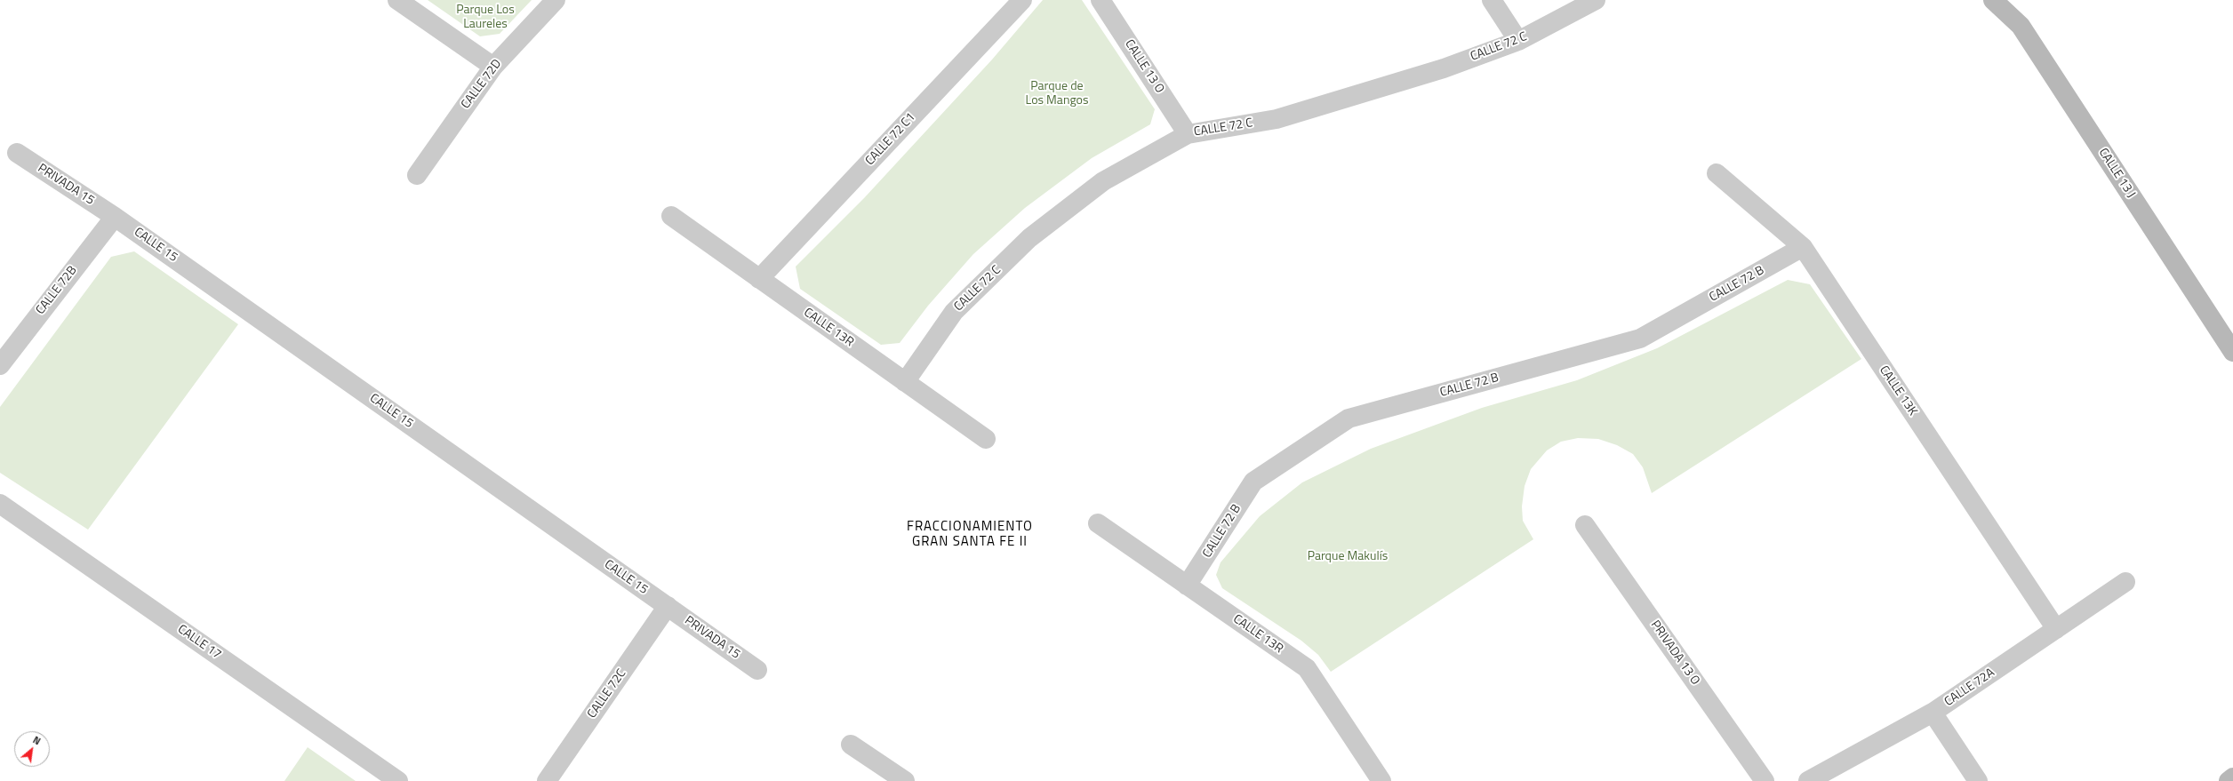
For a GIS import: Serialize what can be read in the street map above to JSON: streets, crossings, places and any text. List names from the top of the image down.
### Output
{
  "streets": {
    "street": [
      "CALLE 72 C",
      "CALLE 13 O",
      "CALLE 72D",
      "CALLE 72 C1",
      "CALLE 13 J",
      "PRIVADA 15",
      "CALLE 15",
      "CALLE 72 B",
      "CALLE 72B",
      "CALLE 13R",
      "CALLE 13K",
      "CALLE 17",
      "PRIVADA 13 O",
      "CALLE 72A",
      "CALLE 72C"
    ]
  },
  "crossings": [
    ["CALLE 72 C", "CALLE 13 O"],
    ["CALLE 72 C", "CALLE 13R"],
    ["CALLE 72 C1", "CALLE 13R"],
    ["PRIVADA 15", "CALLE 15"],
    ["PRIVADA 15", "CALLE 72B"],
    ["PRIVADA 15", "CALLE 72C"],
    ["CALLE 15", "CALLE 72B"],
    ["CALLE 15", "CALLE 72C"],
    ["CALLE 72 B", "CALLE 13R"],
    ["CALLE 72 B", "CALLE 13K"],
    ["CALLE 13K", "CALLE 72A"]
  ],
  "districts": ["FRACCIONAMIENTO GRAN SANTA FE II"],
  "parks": ["Parque Los Laureles", "Parque de Los Mangos", "Parque Makulís"],
  "north": "top right"
}
